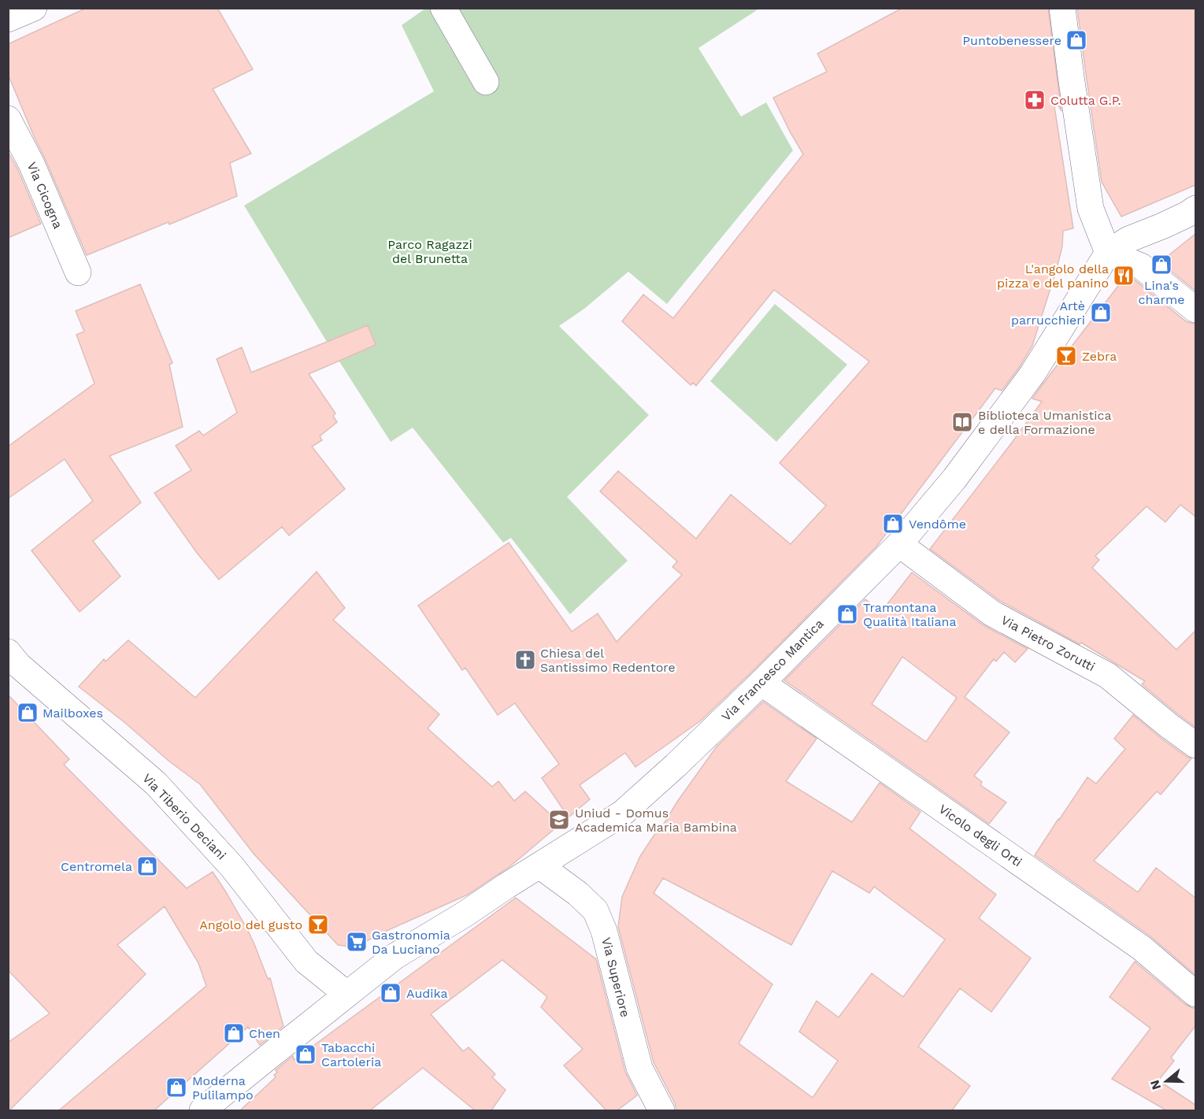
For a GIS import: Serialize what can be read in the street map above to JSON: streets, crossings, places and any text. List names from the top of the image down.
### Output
{
  "streets": {
    "street": [
      "Via Cicogna",
      "Via Pietro Zorutti",
      "Via Francesco Mantica",
      "Via Tiberio Deciani",
      "Vicolo degli Orti",
      "Via Superiore"
    ]
  },
  "crossings": [
    ["Via Pietro Zorutti", "Via Francesco Mantica"],
    ["Via Francesco Mantica", "Via Tiberio Deciani"],
    ["Via Francesco Mantica", "Vicolo degli Orti"],
    ["Via Francesco Mantica", "Via Superiore"]
  ],
  "parks": ["Parco Ragazzi del Brunetta"],
  "places": {
    "shop": [
      "Puntobenessere",
      "Lina's charme",
      "Artè parrucchieri",
      "Vendôme",
      "Tramontana Qualità Italiana",
      "Mailboxes",
      "Centromela",
      "Audika",
      "Chen",
      "Tabacchi Cartoleria",
      "Moderna Pulilampo"
    ],
    "pharmacy": ["Colutta G.P."],
    "restaurant": ["L'angolo della pizza e del panino"],
    "bar": ["Zebra", "Angolo del gusto"],
    "library": ["Biblioteca Umanistica e della Formazione"],
    "church": ["Chiesa del Santissimo Redentore"],
    "school or university": ["Uniud - Domus Academica Maria Bambina"],
    "supermarket": ["Gastronomia Da Luciano"]
  },
  "north": "left"
}
